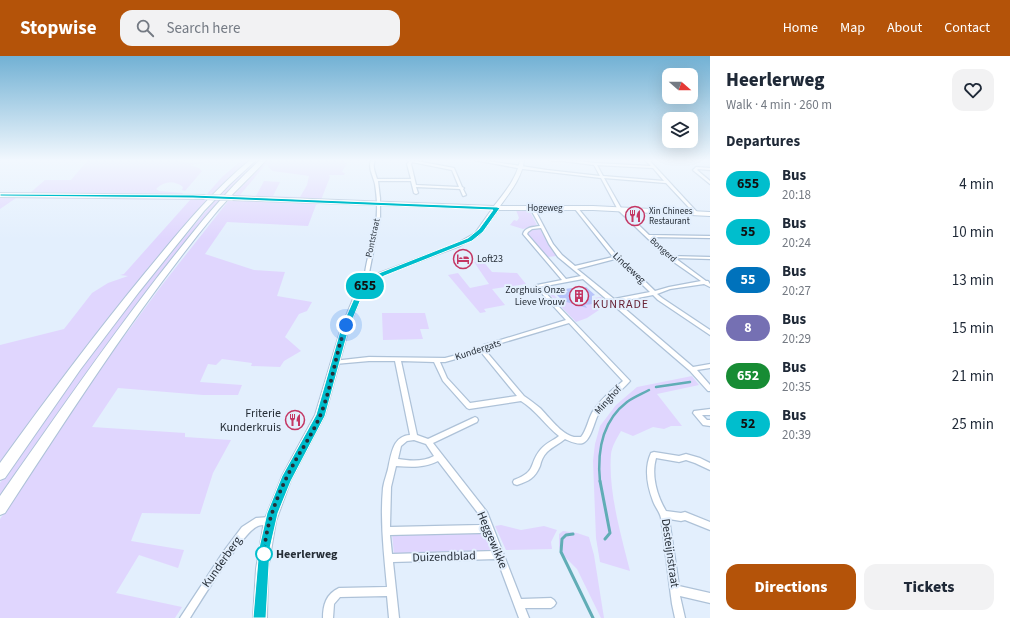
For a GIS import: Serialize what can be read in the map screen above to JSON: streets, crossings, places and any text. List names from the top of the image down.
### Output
{
  "streets": {
    "street": [
      "Hogeweg",
      "Pontstraat",
      "Bongerd",
      "Lindeweg",
      "Kundergats",
      "Minghof",
      "Heggewikke",
      "Desteijnstraat",
      "Duizendblad",
      "Kunderberg"
    ]
  },
  "crossings": [
    ["Hogeweg", "Pontstraat"],
    ["Hogeweg", "Bongerd"],
    ["Hogeweg", "Lindeweg"],
    ["Kundergats", "Minghof"],
    ["Heggewikke", "Duizendblad"]
  ],
  "districts": ["KUNRADE"],
  "places": {
    "restaurant": ["Xin Chinees Restaurant", "Friterie Kunderkruis"],
    "hotel": ["Loft23"],
    "building": ["Zorghuis Onze Lieve Vrouw"],
    "other": ["Heerlerweg"]
  },
  "lines": ["bus line 655"],
  "north": "right",
  "page": {
    "header": "Stopwise",
    "search": "Search here",
    "nav": [
      "Home",
      "Map",
      "About",
      "Contact"
    ],
    "on_map": "655",
    "heading": [
      ["Heerlerweg", "Walk · 4 min · 260 m"],
      "Departures"
    ],
    "list": [
      {
        "mark": "655",
        "name": "Bus",
        "note": "20:18",
        "value": "4 min"
      },
      {
        "mark": "55",
        "name": "Bus",
        "note": "20:24",
        "value": "10 min"
      },
      {
        "mark": "55",
        "name": "Bus",
        "note": "20:27",
        "value": "13 min"
      },
      {
        "mark": "8",
        "name": "Bus",
        "note": "20:29",
        "value": "15 min"
      },
      {
        "mark": "652",
        "name": "Bus",
        "note": "20:35",
        "value": "21 min"
      },
      {
        "mark": "52",
        "name": "Bus",
        "note": "20:39",
        "value": "25 min"
      }
    ],
    "buttons": ["Directions", "Tickets"]
  }
}
